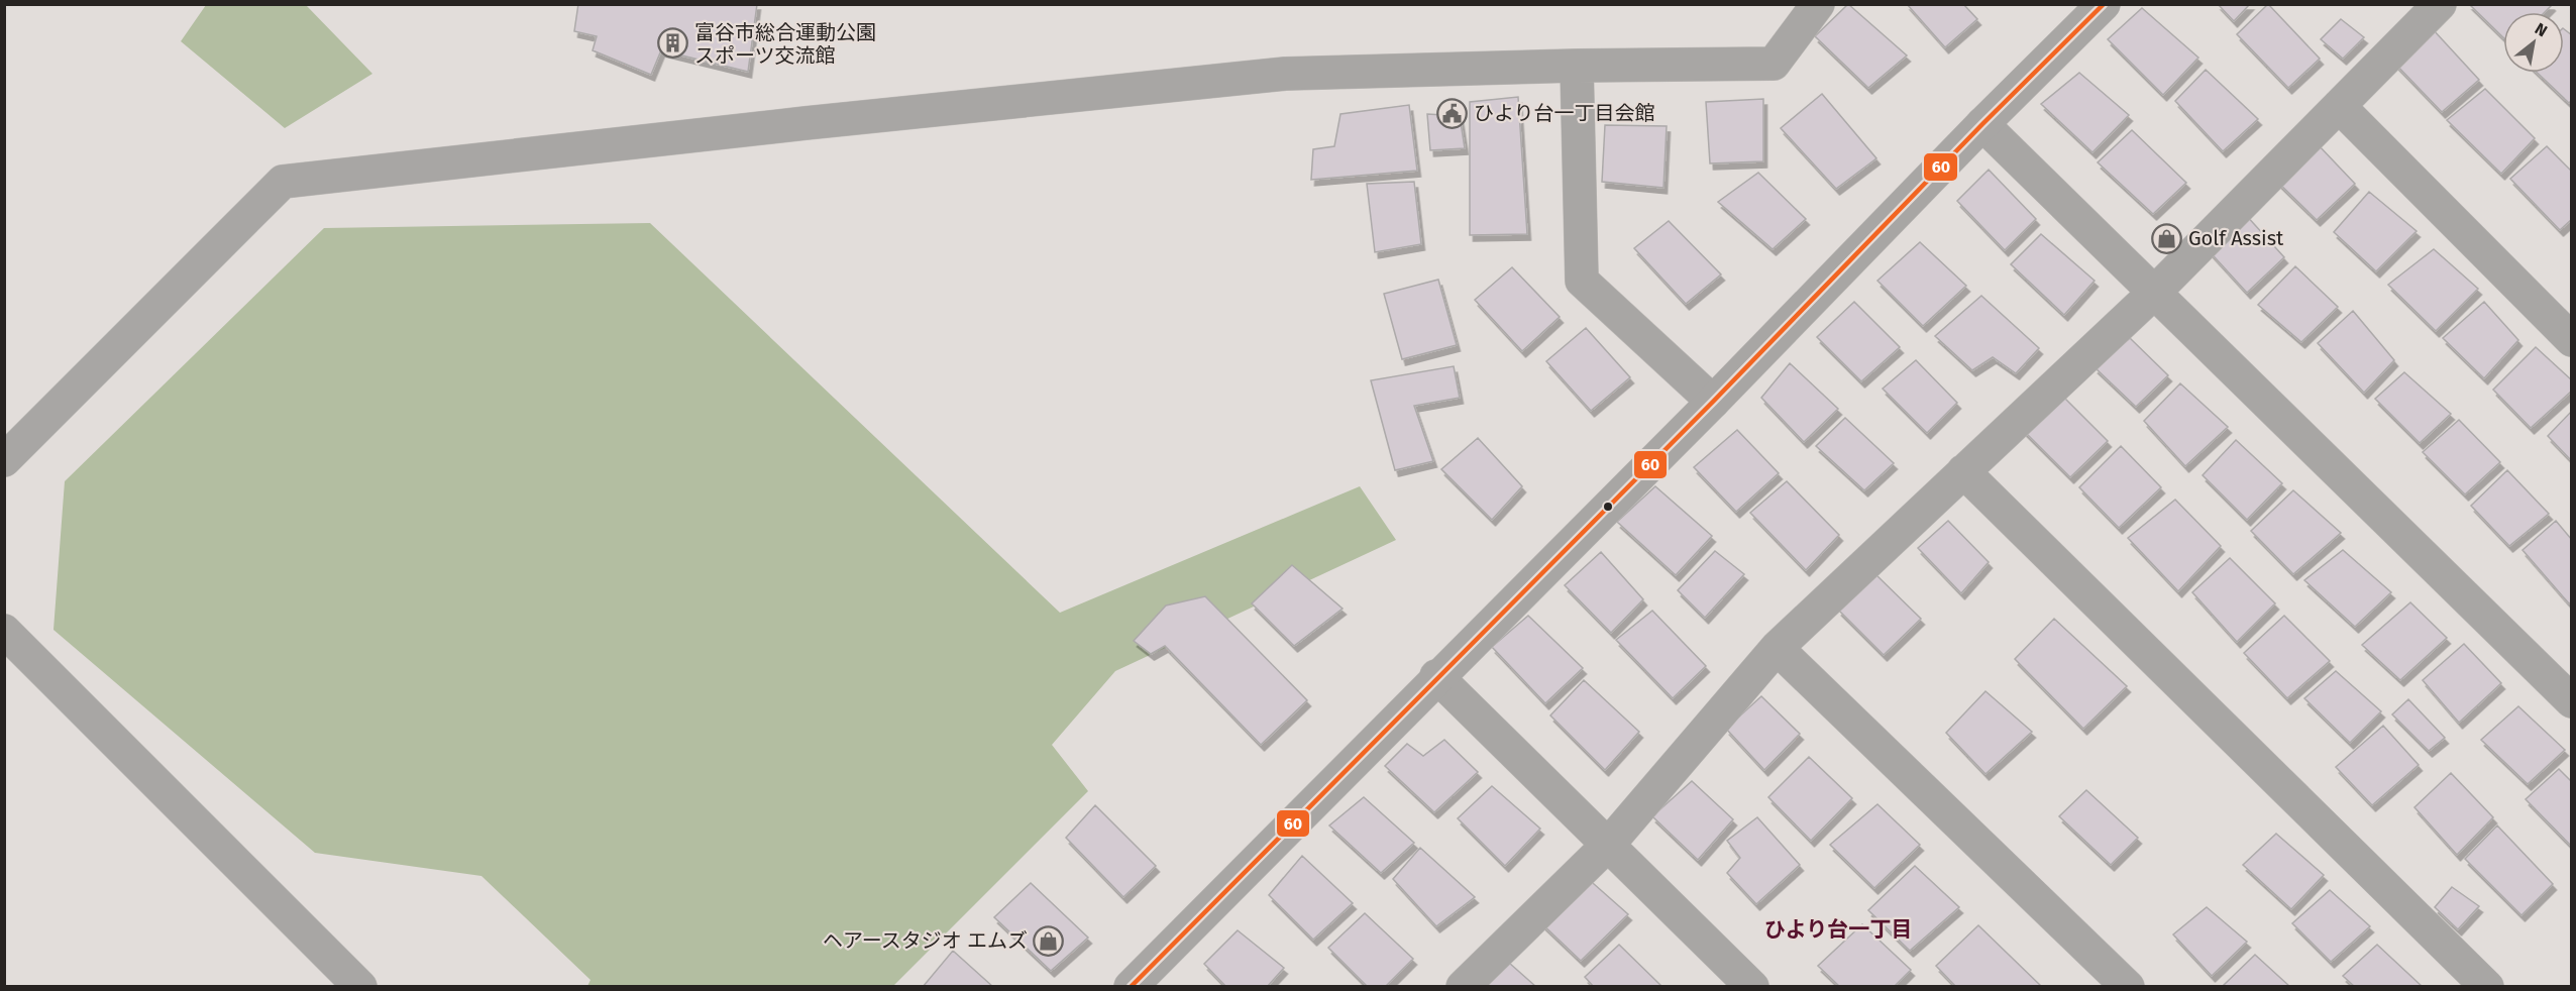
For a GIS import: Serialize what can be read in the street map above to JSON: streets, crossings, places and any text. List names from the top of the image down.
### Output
{
  "districts": ["ひより台一丁目"],
  "places": {
    "building": ["富谷市総合運動公園 スポーツ交流館"],
    "public building": ["ひより台一丁目会館"],
    "shop": ["Golf Assist", "ヘアースタジオ エムズ"]
  },
  "lines": ["transit line 60"],
  "north": "top right"
}
